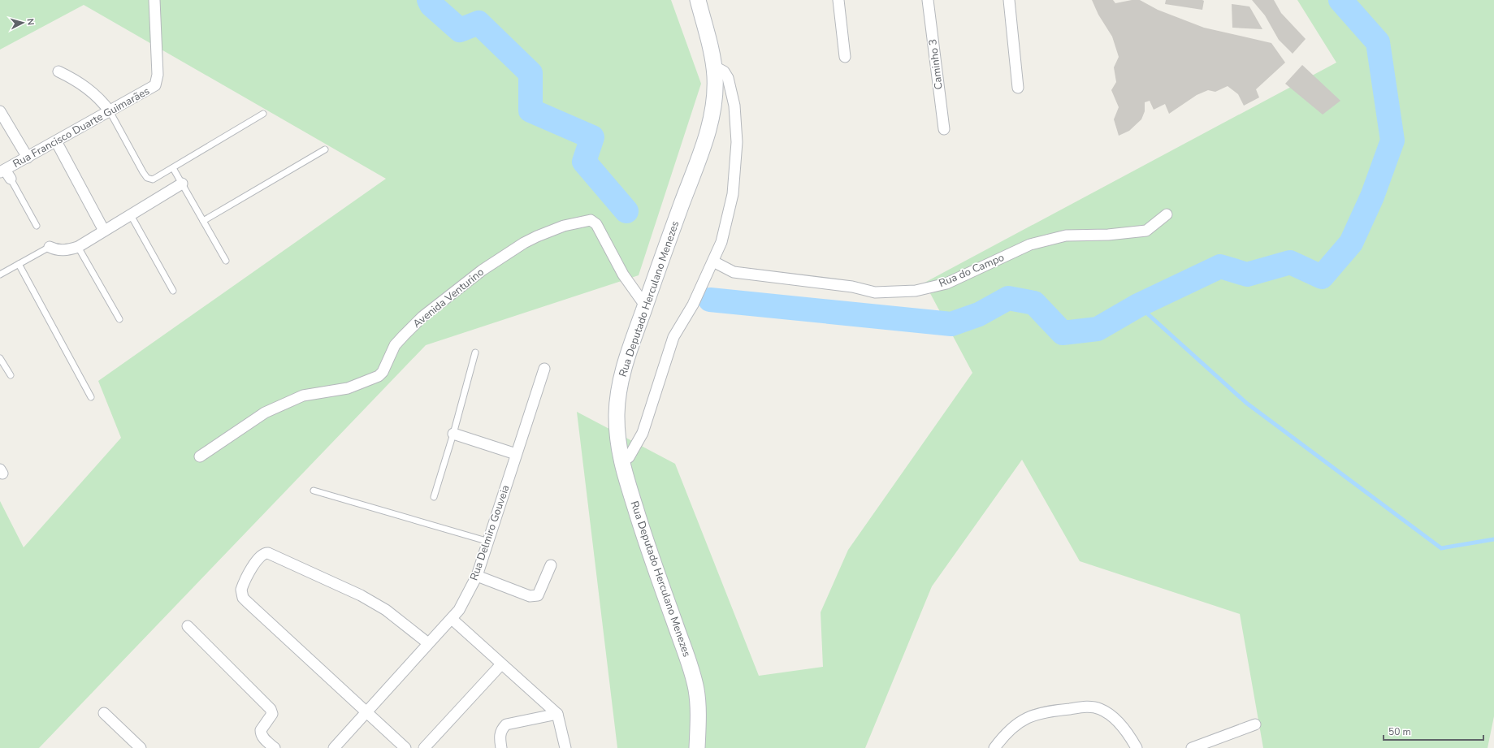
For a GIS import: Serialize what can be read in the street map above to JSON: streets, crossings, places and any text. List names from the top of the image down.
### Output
{
  "streets": {
    "main road": ["Rua Deputado Herculano Menezes"],
    "street": [
      "Caminho 3",
      "Rua Francisco Duarte Guimarães",
      "Rua do Campo",
      "Avenida Venturino",
      "Rua Delmiro Gouveia"
    ]
  },
  "crossings": [
    ["Avenida Venturino", "Rua Deputado Herculano Menezes"]
  ],
  "scale_bar": "50 m",
  "north": "right"
}
